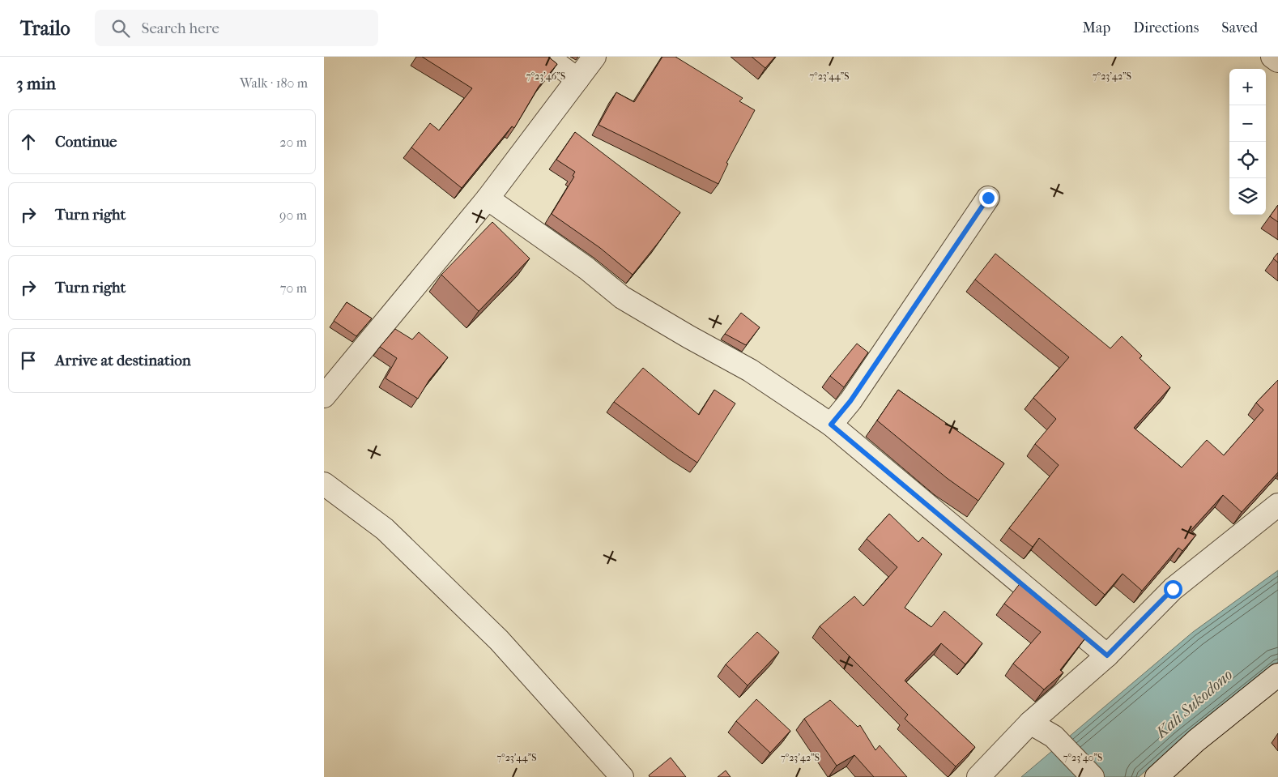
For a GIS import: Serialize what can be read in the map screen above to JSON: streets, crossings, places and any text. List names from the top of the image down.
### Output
{
  "water": ["Kali Sukodono"],
  "page": {
    "header": "Trailo",
    "search": "Search here",
    "nav": ["Map", "Directions", "Saved"],
    "heading": ["3 min", "Walk · 180 m"],
    "map_buttons": ["+", "−"],
    "list": [
      ["Continue", "20 m"],
      ["Turn right", "90 m"],
      ["Turn right", "70 m"],
      "Arrive at destination"
    ]
  },
  "coordinates": [
    "7°23'46\"S",
    "7°23'44\"S",
    "7°23'42\"S",
    "7°23'40\"S"
  ]
}
